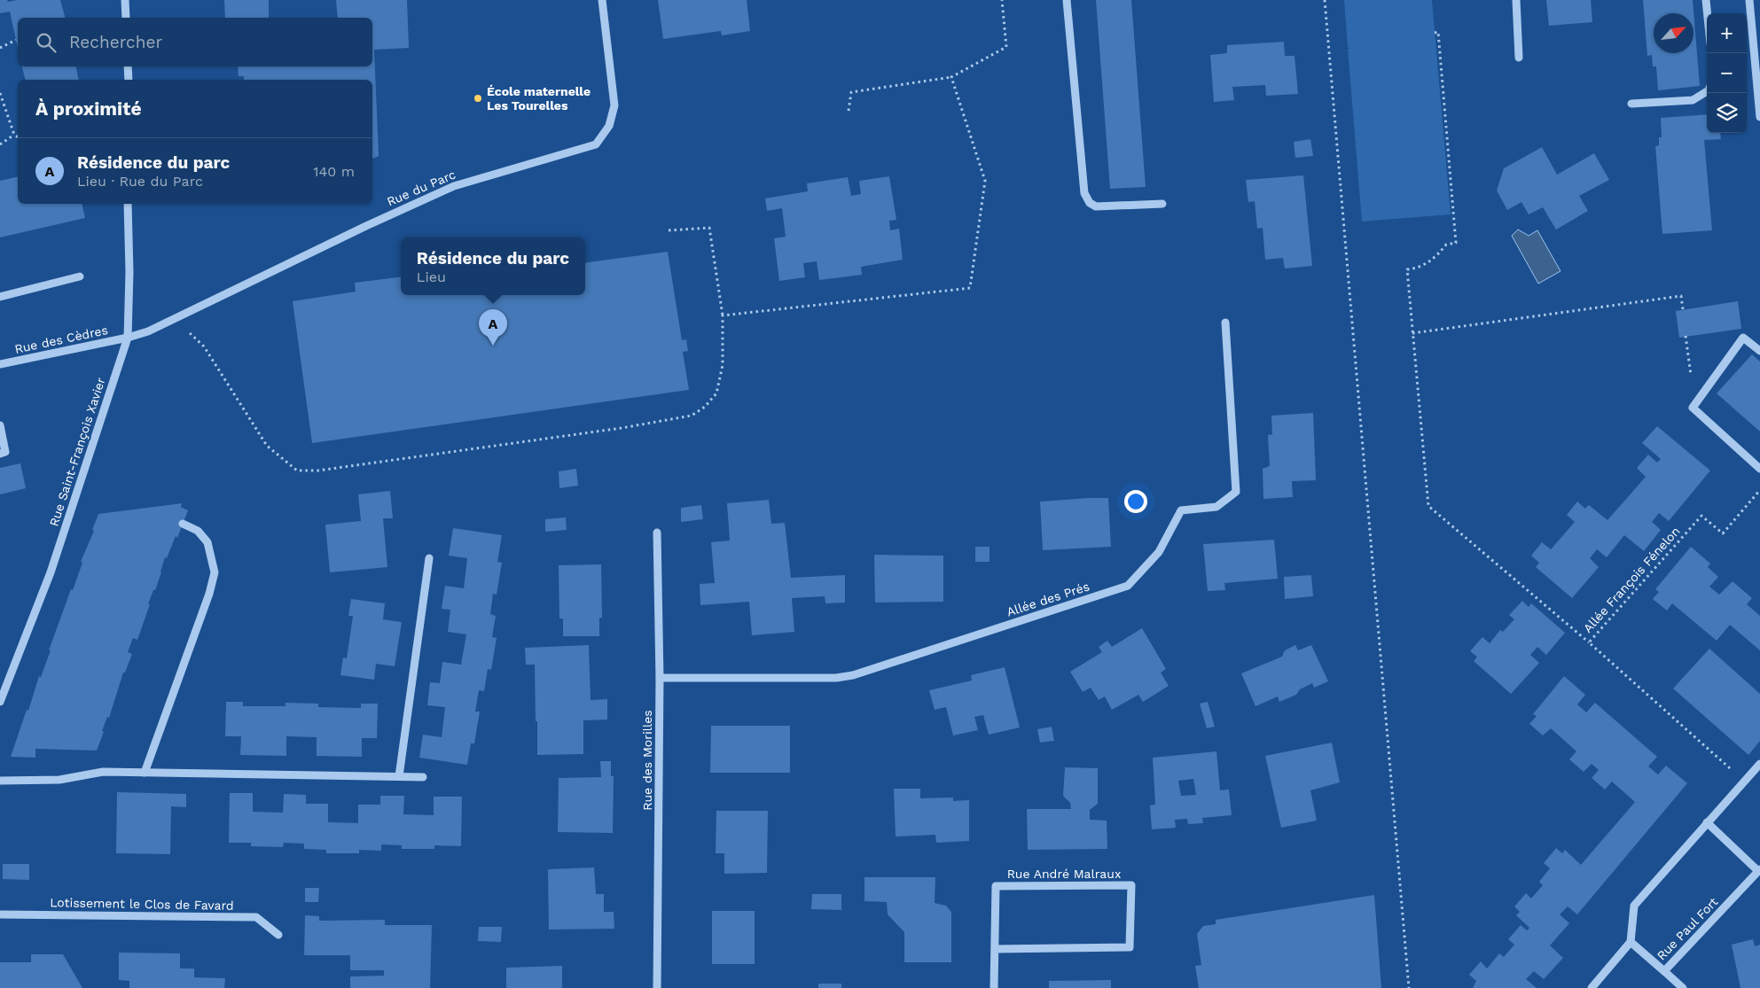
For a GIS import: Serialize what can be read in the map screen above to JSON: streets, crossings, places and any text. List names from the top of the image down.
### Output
{
  "streets": {
    "street": [
      "Rue du Parc",
      "Rue des Cèdres",
      "Rue Saint-François Xavier",
      "Allée des Prés",
      "Rue des Morilles",
      "Rue André Malraux",
      "Lotissement le Clos de Favard",
      "Rue Paul Fort"
    ],
    "path": ["Allée François Fénelon"]
  },
  "crossings": [
    ["Rue du Parc", "Rue des Cèdres"],
    ["Rue du Parc", "Rue Saint-François Xavier"],
    ["Rue des Cèdres", "Rue Saint-François Xavier"],
    ["Allée des Prés", "Rue des Morilles"]
  ],
  "places": ["École maternelle Les Tourelles"],
  "north": "top right",
  "page": {
    "map_buttons": ["+", "−"],
    "search": "Rechercher",
    "heading": "À proximité",
    "list": [
      {
        "mark": "A",
        "name": "Résidence du parc",
        "note": "Lieu · Rue du Parc",
        "value": "140 m"
      }
    ],
    "popup": ["Résidence du parc", "Lieu"],
    "pins": "A"
  }
}
